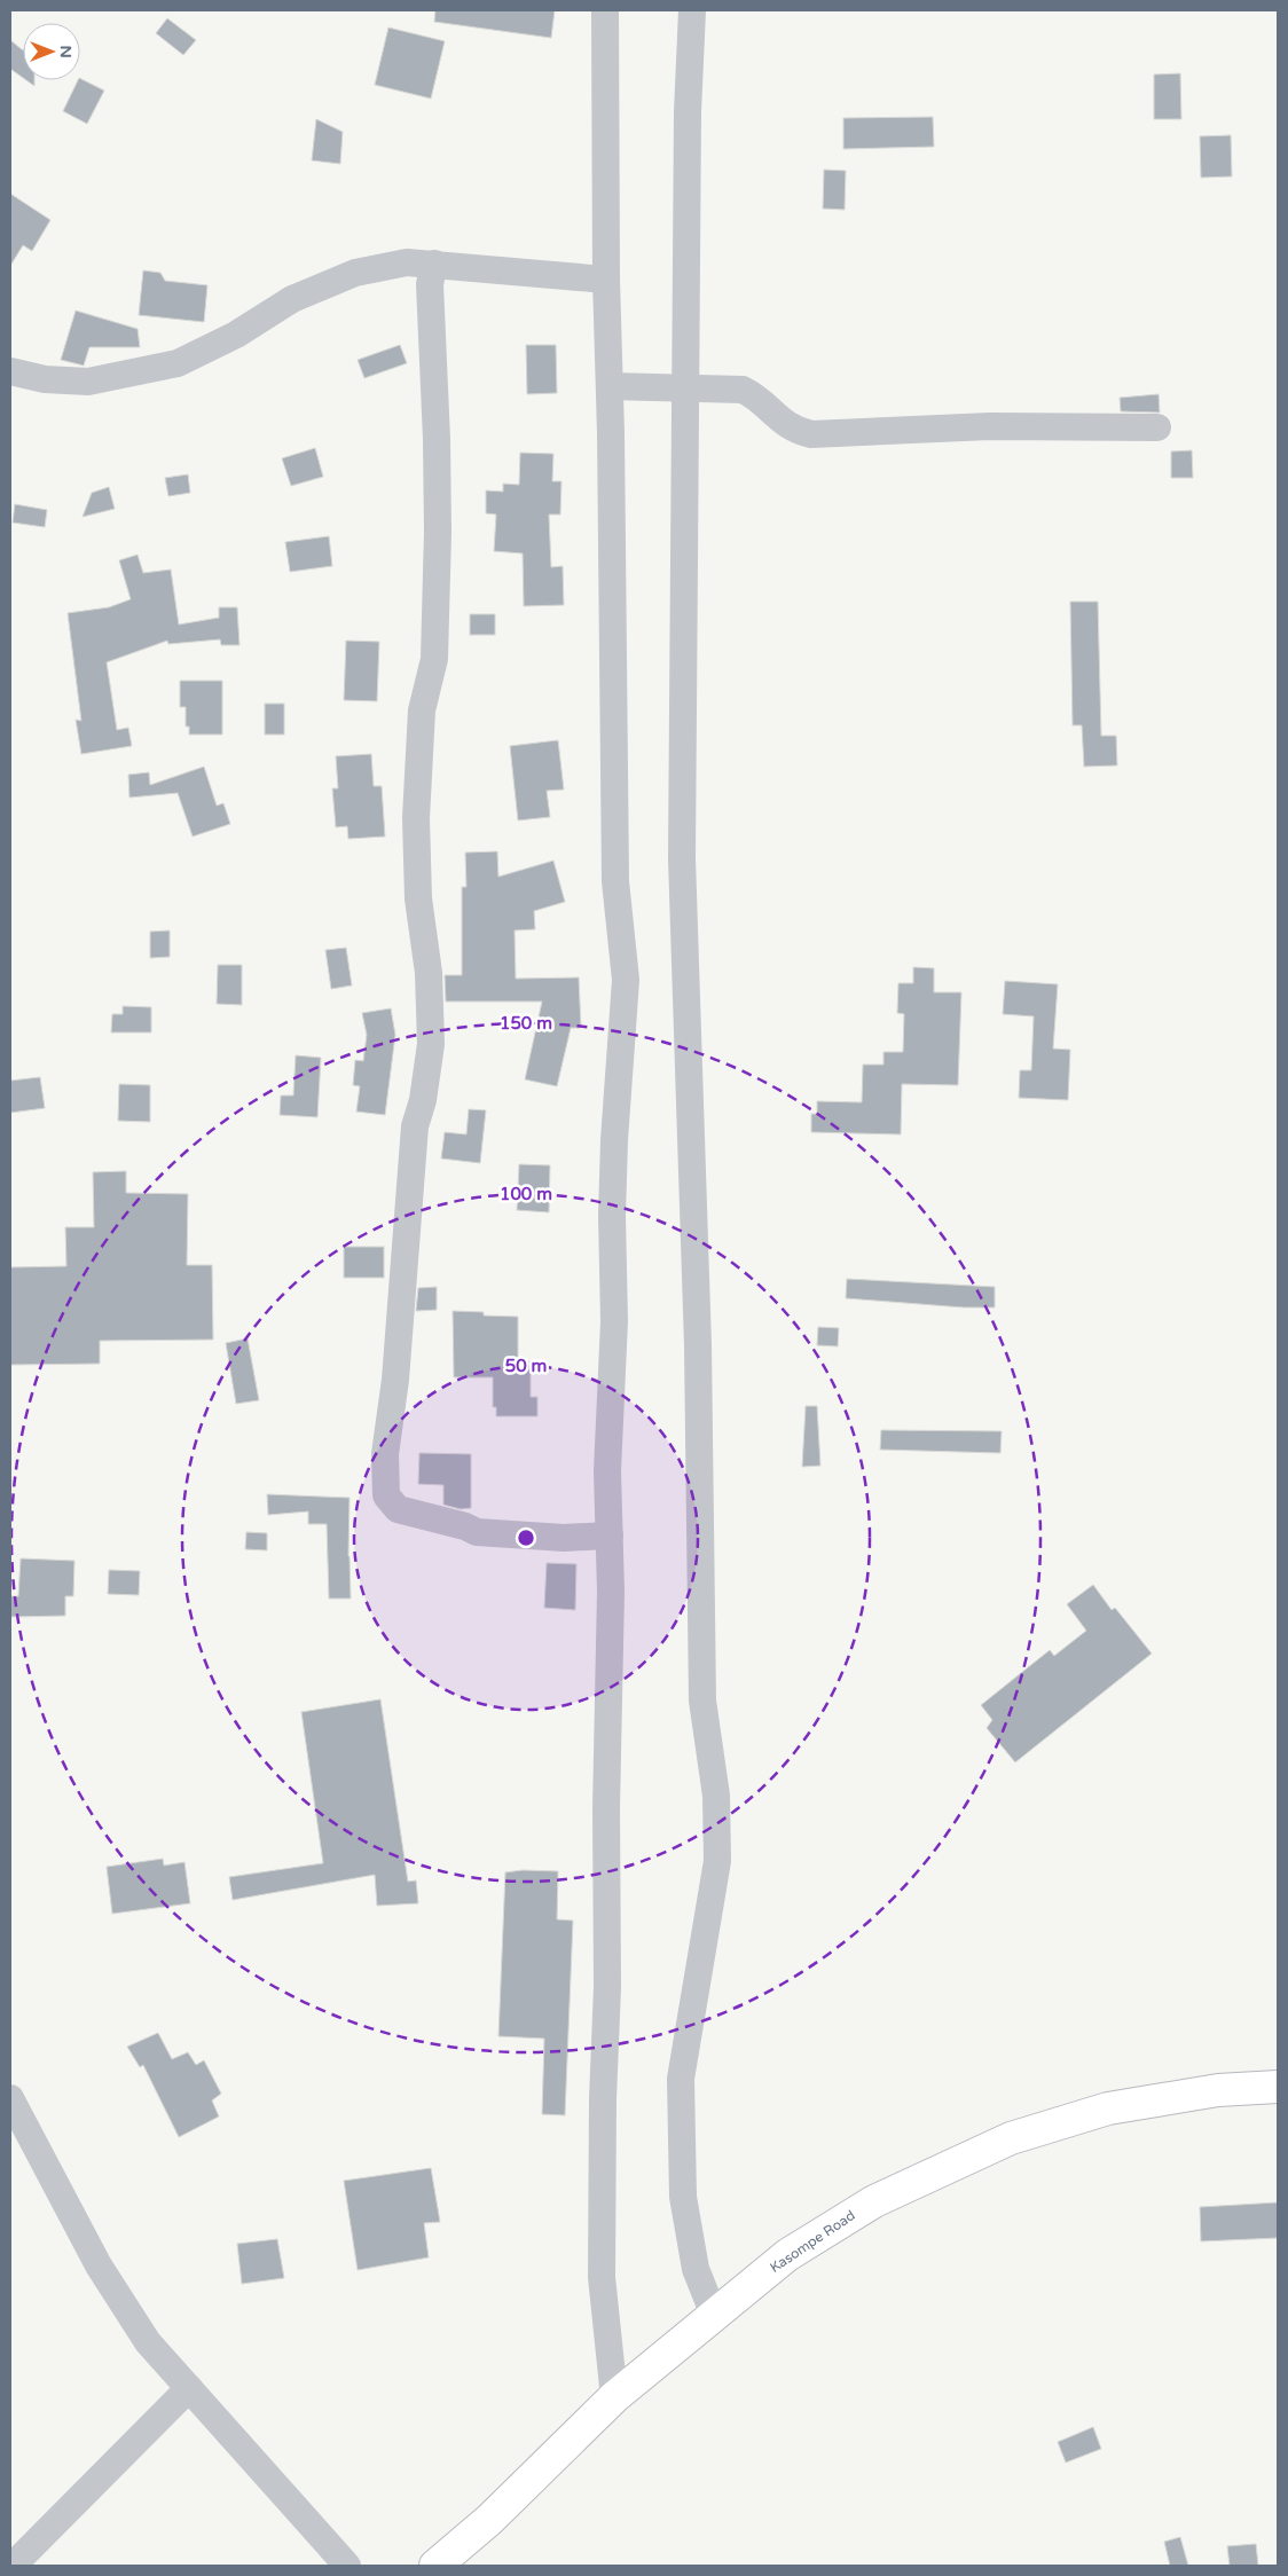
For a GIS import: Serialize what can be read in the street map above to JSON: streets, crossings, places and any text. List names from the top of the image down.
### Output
{
  "streets": {
    "street": ["Kasompe Road"]
  },
  "north": "right",
  "rings": ["150 m", "100 m", "50 m"]
}
